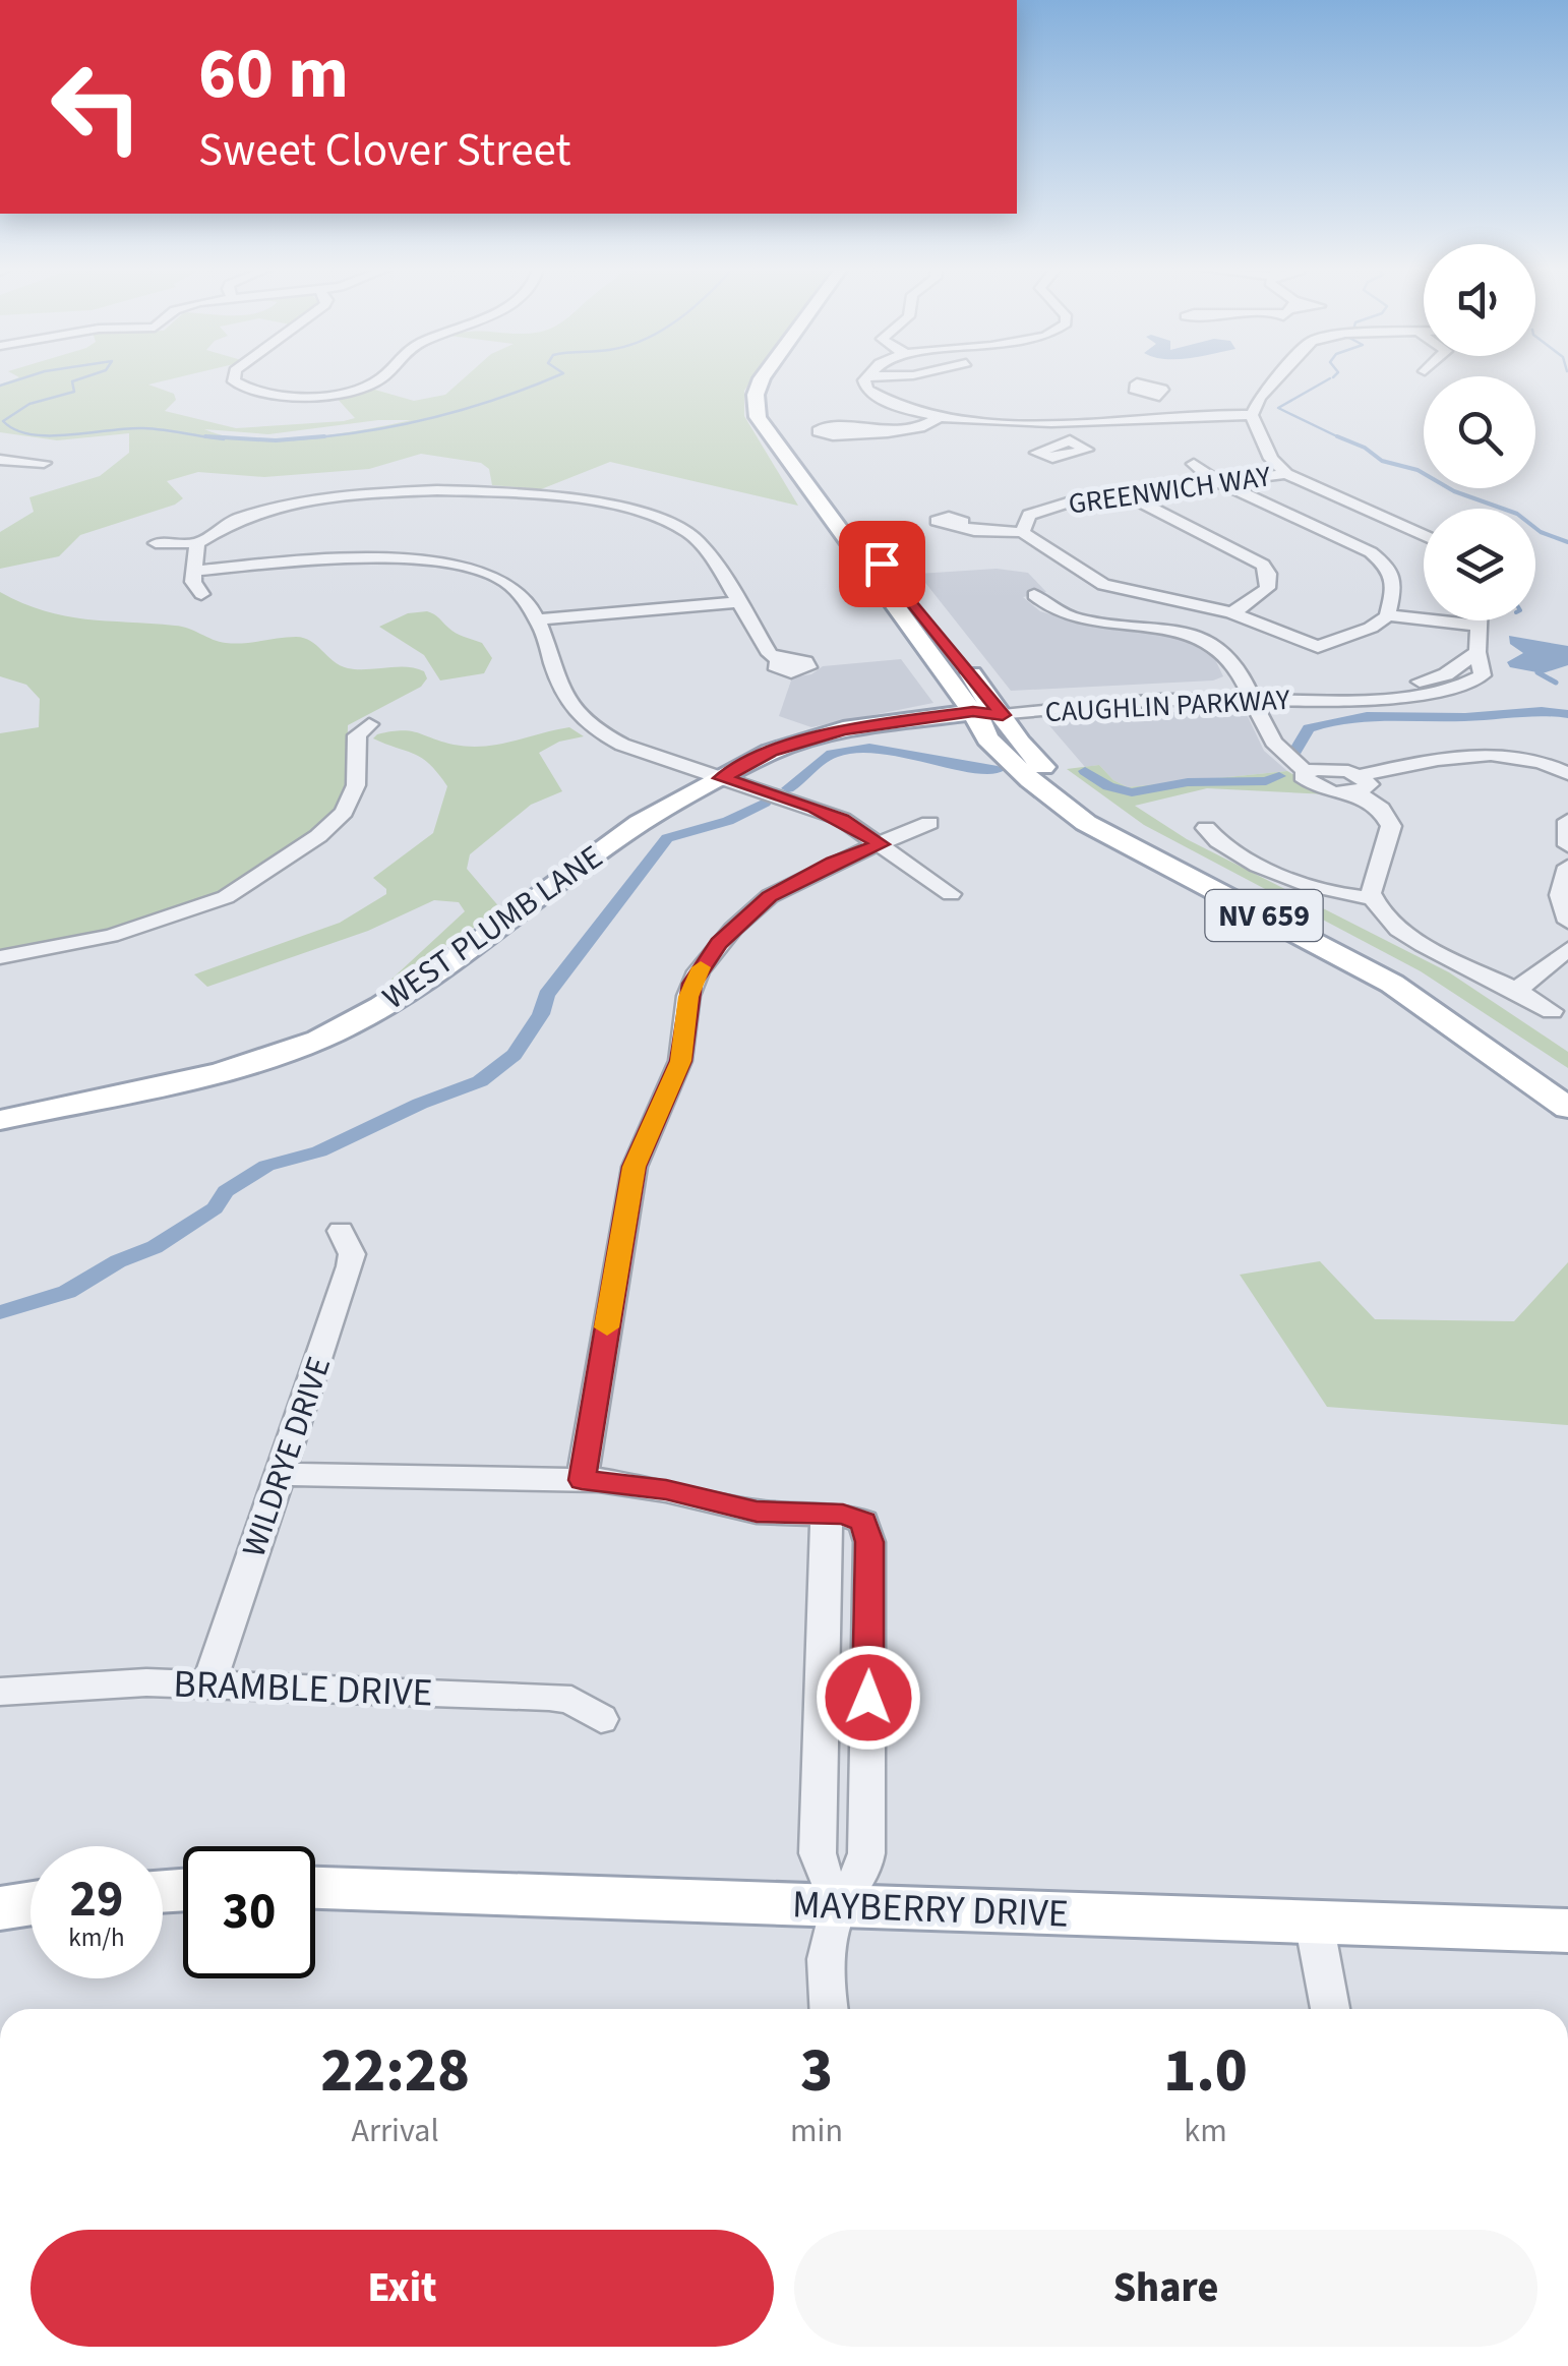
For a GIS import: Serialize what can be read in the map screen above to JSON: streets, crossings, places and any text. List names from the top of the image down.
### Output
{
  "streets": {
    "main road": ["NV 659", "WEST PLUMB LANE", "MAYBERRY DRIVE"],
    "street": [
      "GREENWICH WAY",
      "CAUGHLIN PARKWAY",
      "WILDRYE DRIVE",
      "BRAMBLE DRIVE"
    ]
  },
  "crossings": [
    ["CAUGHLIN PARKWAY", "NV 659"],
    ["CAUGHLIN PARKWAY", "WEST PLUMB LANE"],
    ["NV 659", "WEST PLUMB LANE"],
    ["WILDRYE DRIVE", "BRAMBLE DRIVE"]
  ],
  "page": {
    "turn": ["60 m", "Sweet Clover Street"],
    "speed": "29 km/h",
    "limit": "30",
    "eta": [
      "22:28",
      "Arrival",
      "3",
      "min",
      "1.0",
      "km"
    ],
    "buttons": ["Exit", "Share"]
  }
}
